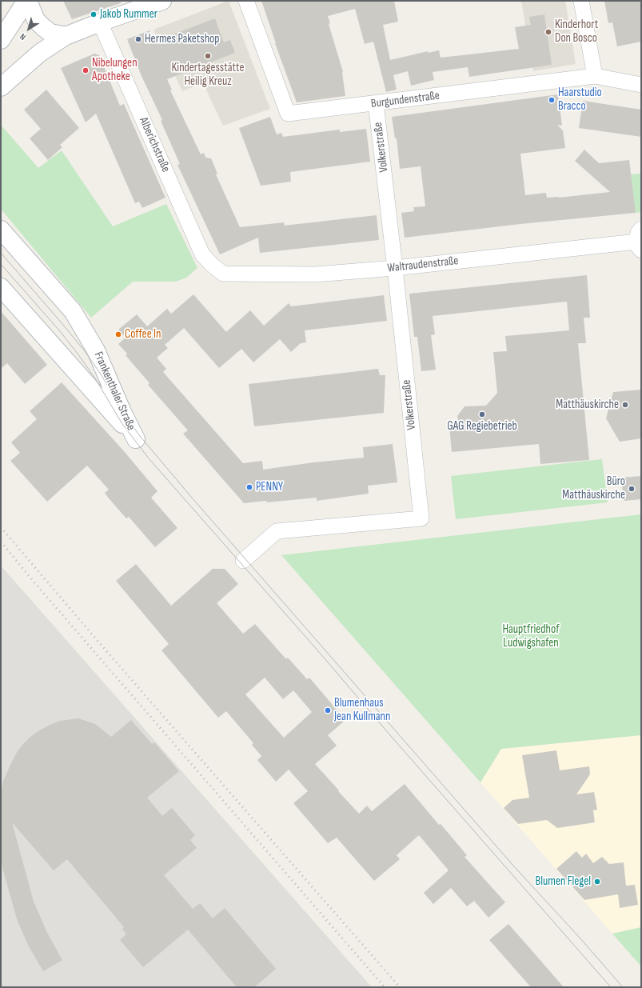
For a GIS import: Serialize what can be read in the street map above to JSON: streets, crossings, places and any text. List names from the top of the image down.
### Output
{
  "streets": {
    "street": [
      "Burgundenstraße",
      "Alberichstraße",
      "Volkerstraße",
      "Waltraudenstraße",
      "Frankenthaler Straße"
    ]
  },
  "crossings": [
    ["Burgundenstraße", "Volkerstraße"],
    ["Alberichstraße", "Waltraudenstraße"],
    ["Volkerstraße", "Waltraudenstraße"]
  ],
  "parks": ["Hauptfriedhof Ludwigshafen"],
  "places": [
    "Jakob Rummer",
    "Kinderhort Don Bosco",
    "Hermes Paketshop",
    "Kindertagesstätte Heilig Kreuz",
    "Nibelungen Apotheke",
    "Haarstudio Bracco",
    "Coffee In",
    "Matthäuskirche",
    "GAG Regiebetrieb",
    "PENNY",
    "Büro Matthäuskirche",
    "Blumenhaus Jean Kullmann",
    "Blumen Flegel"
  ],
  "north": "bottom left"
}
